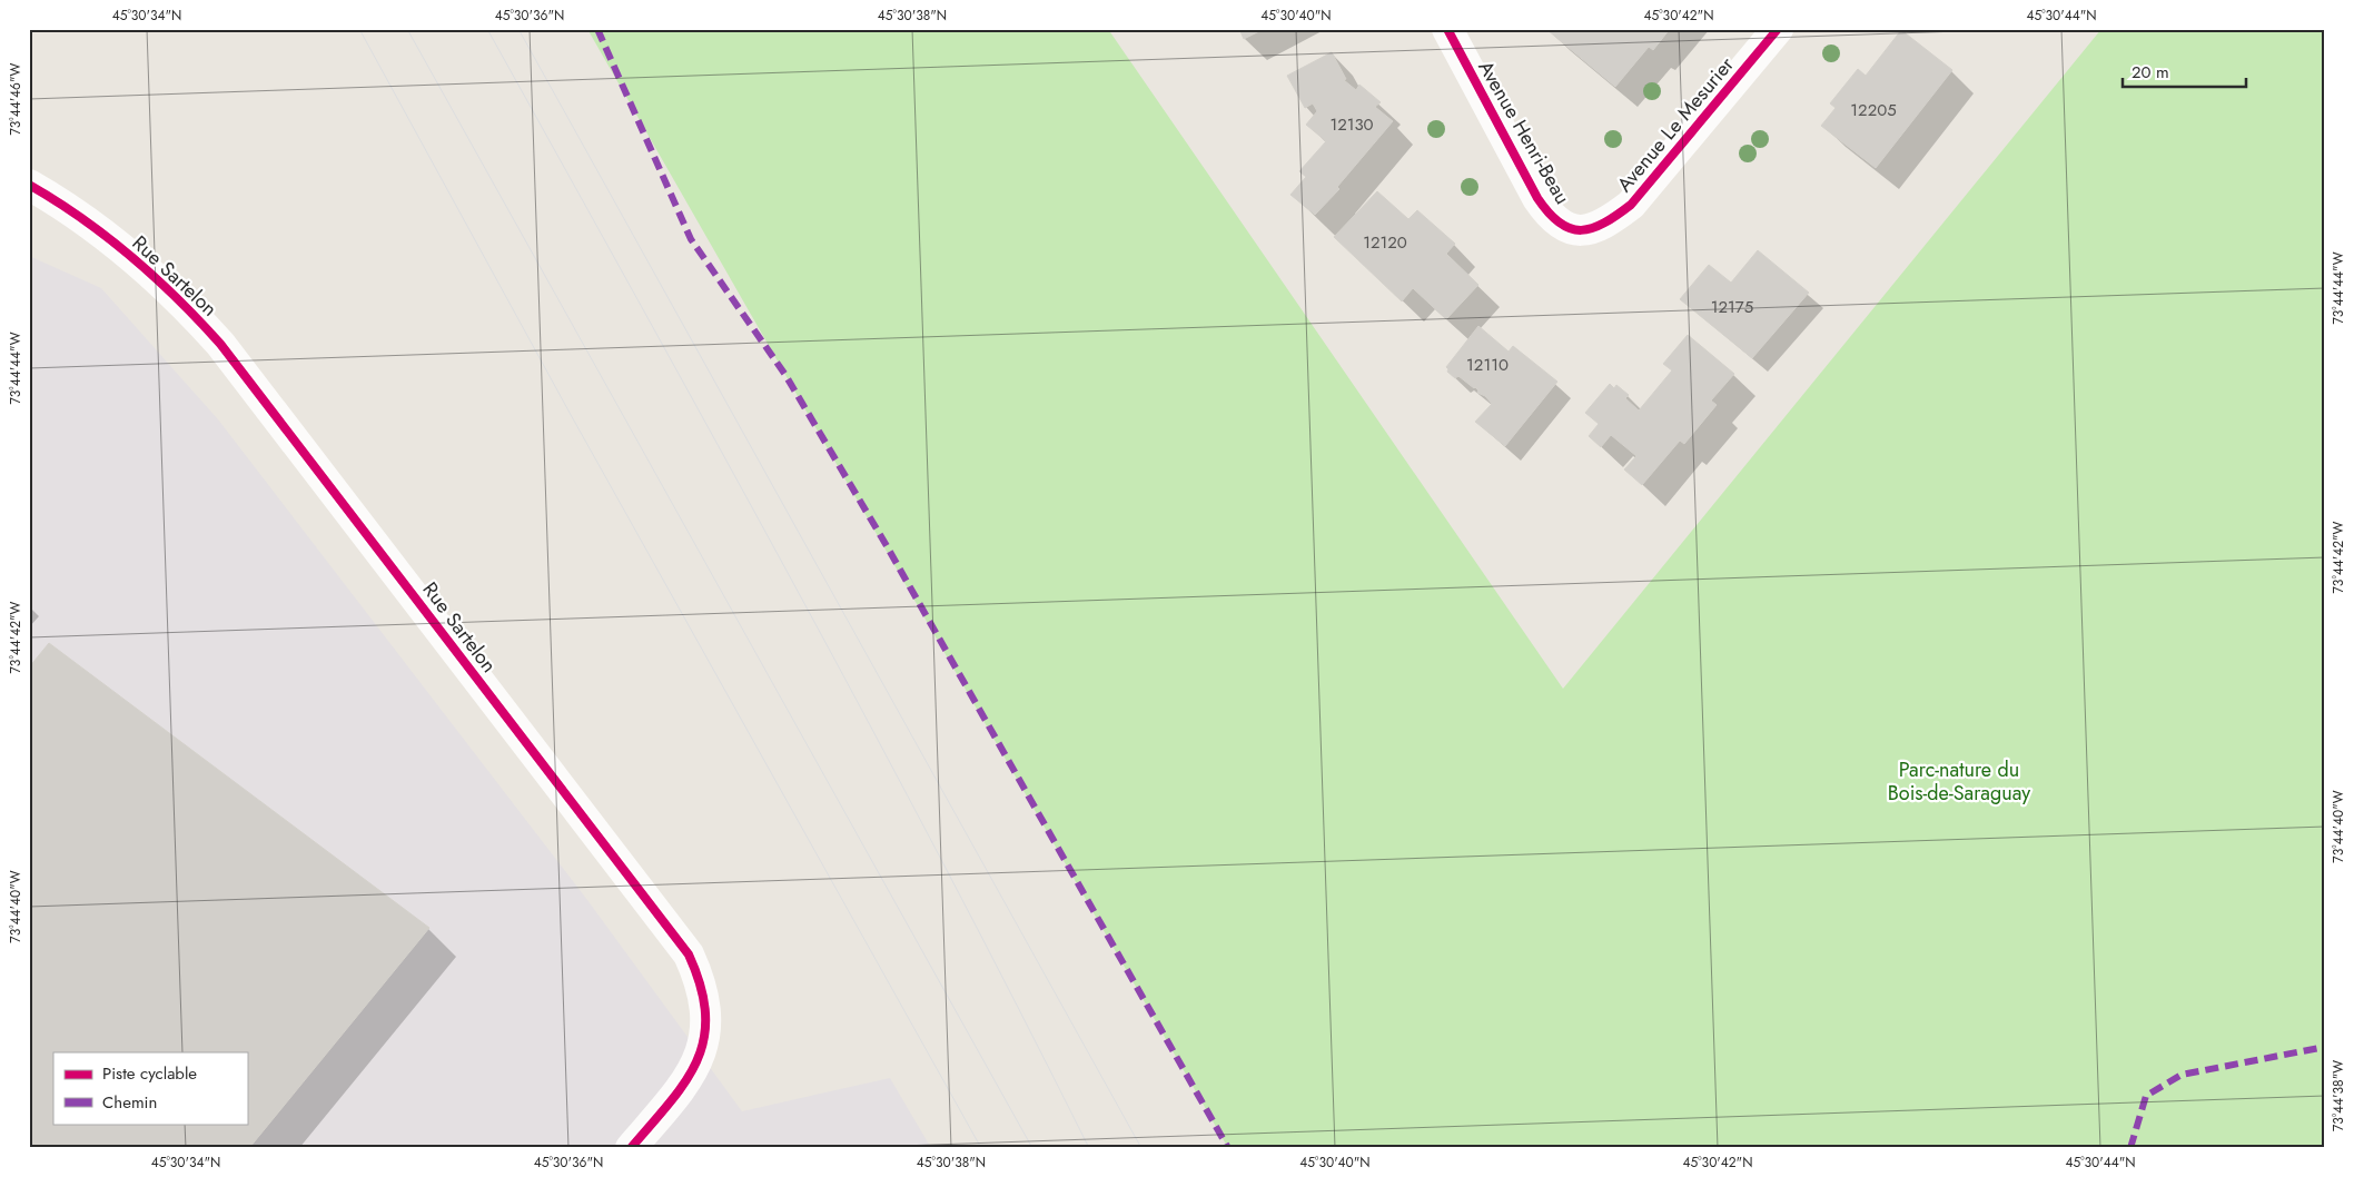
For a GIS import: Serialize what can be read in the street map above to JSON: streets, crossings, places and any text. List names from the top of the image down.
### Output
{
  "streets": {
    "street": ["Avenue Le Mesurier", "Avenue Henri-Beau", "Rue Sartelon"]
  },
  "crossings": [
    ["Avenue Le Mesurier", "Avenue Henri-Beau"]
  ],
  "parks": ["Parc-nature du Bois-de-Saraguay"],
  "house_numbers": [
    "12205",
    "12130",
    "12120",
    "12175",
    "12110"
  ],
  "legend": ["Piste cyclable", "Chemin"],
  "scale_bar": "20 m",
  "coordinates": [
    "45°30'34\"N",
    "45°30'36\"N",
    "45°30'38\"N",
    "45°30'40\"N",
    "45°30'42\"N",
    "45°30'44\"N",
    "73°44'46\"W",
    "73°44'44\"W",
    "73°44'42\"W",
    "73°44'40\"W",
    "73°44'38\"W"
  ]
}
